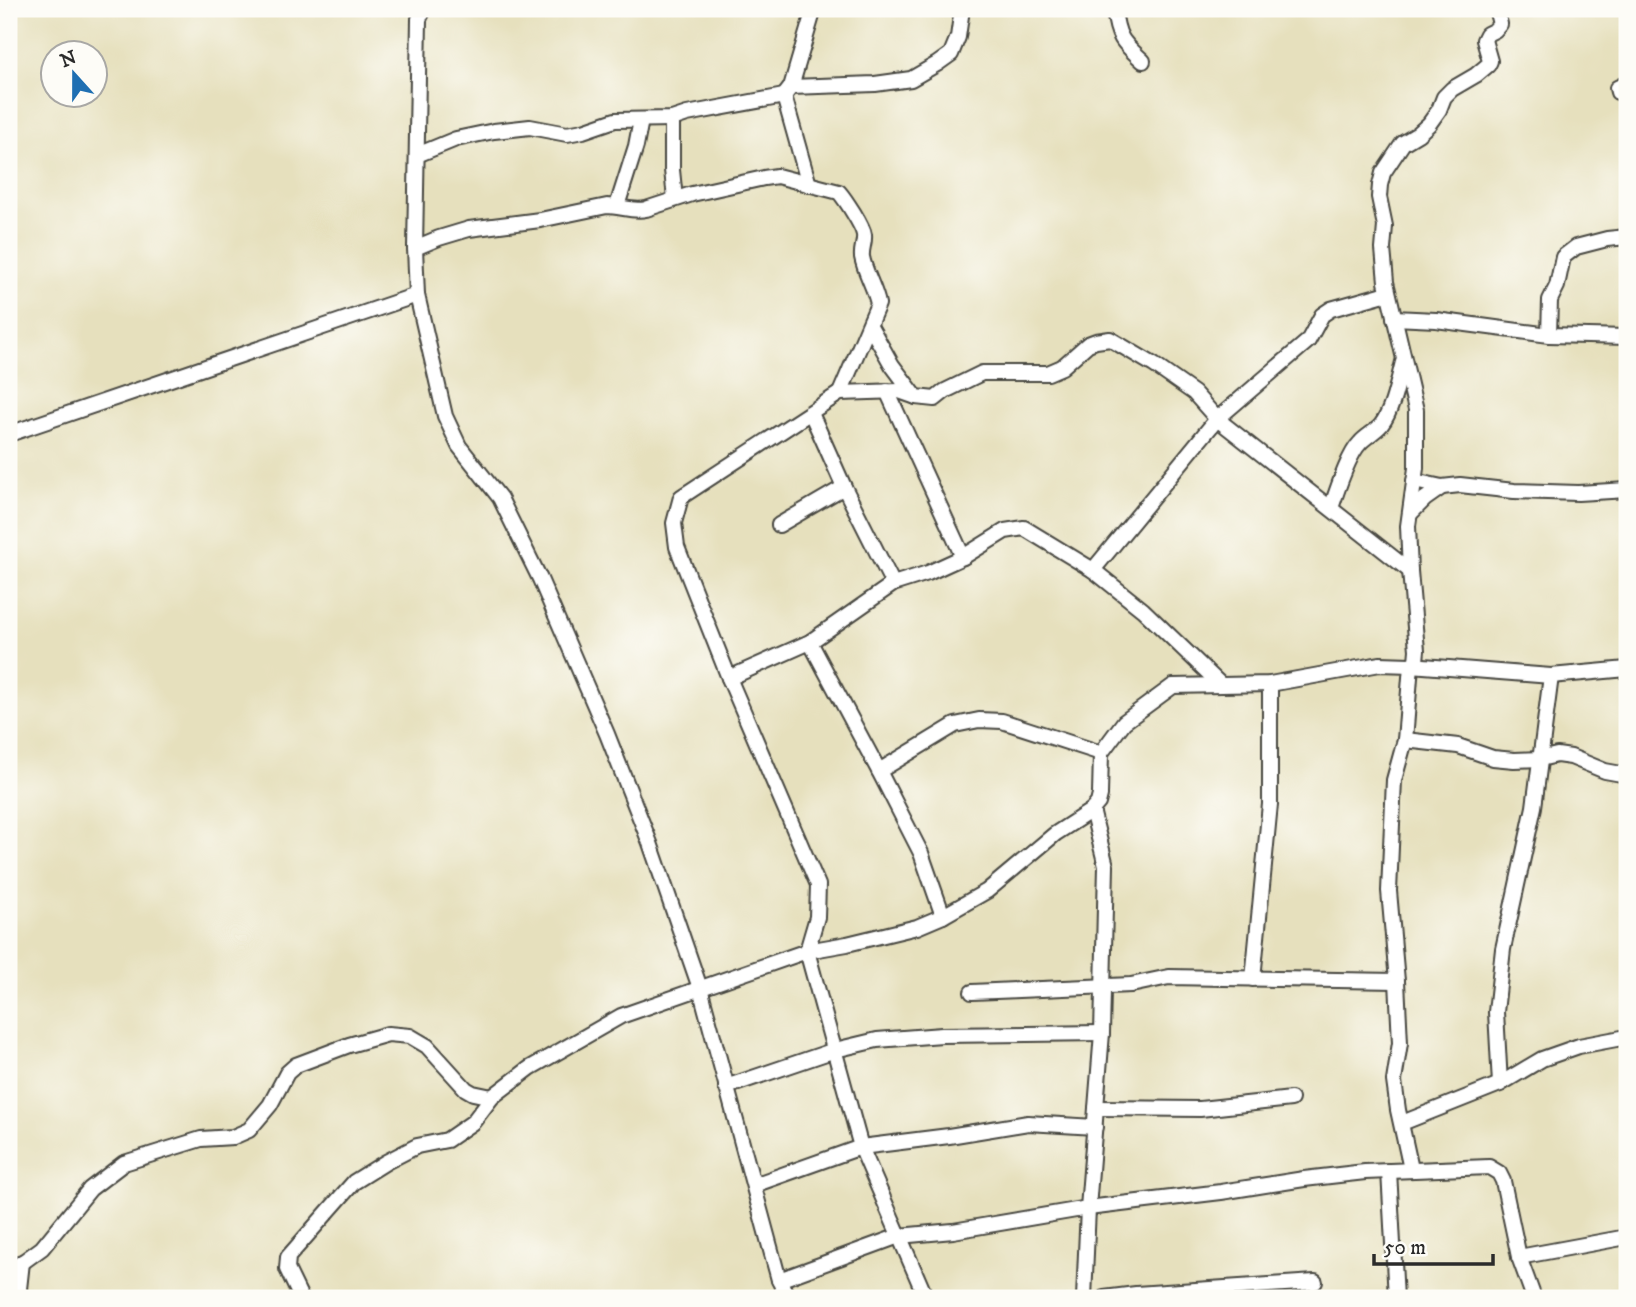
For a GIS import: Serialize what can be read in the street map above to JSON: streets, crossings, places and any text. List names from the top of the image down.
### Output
{
  "scale_bar": "50 m",
  "north": "top"
}
